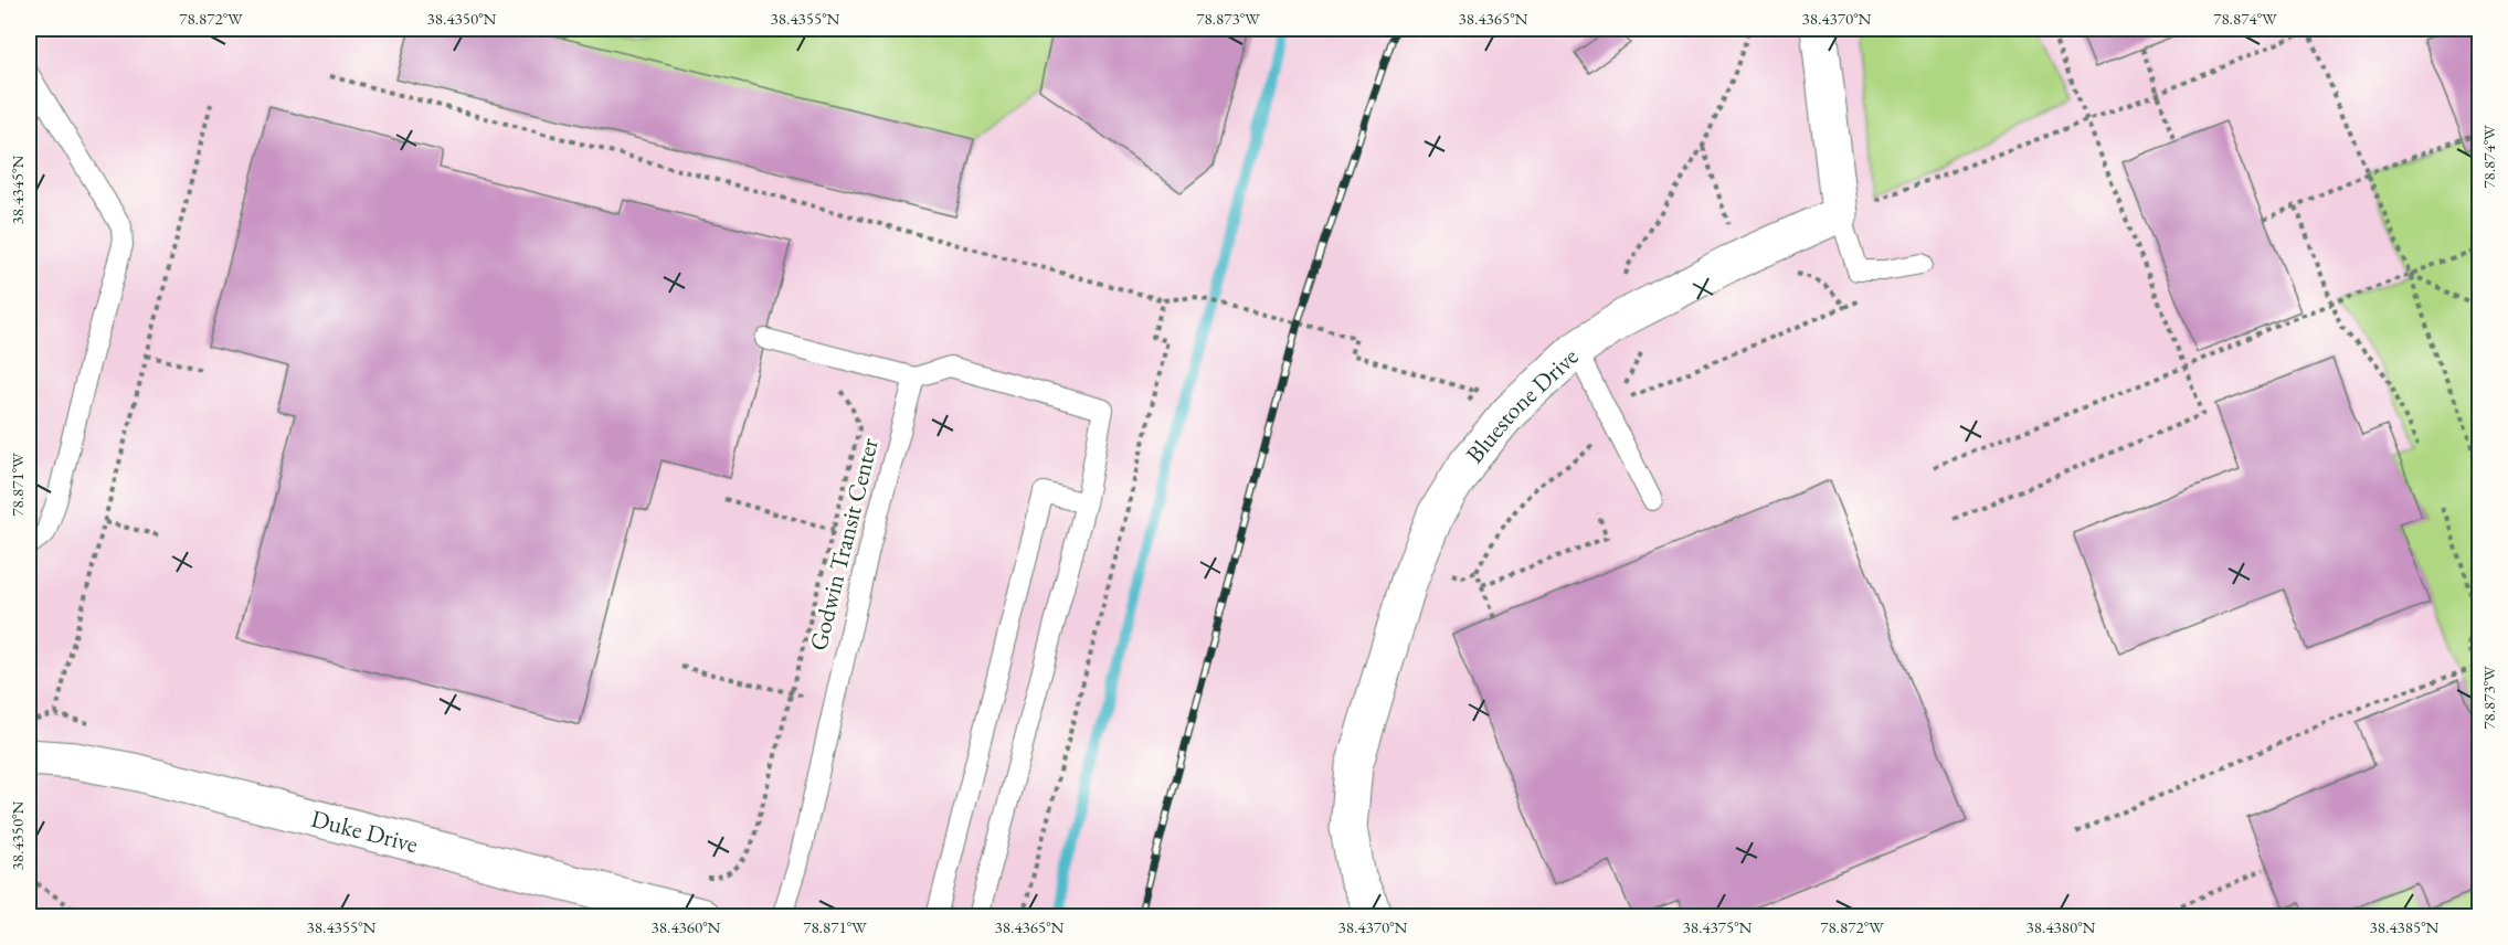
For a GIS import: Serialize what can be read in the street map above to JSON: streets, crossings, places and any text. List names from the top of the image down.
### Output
{
  "streets": {
    "street": ["Bluestone Drive", "Duke Drive"],
    "lane": ["Godwin Transit Center"]
  },
  "coordinates": [
    "78.872°W",
    "38.4350°N",
    "38.4355°N",
    "78.873°W",
    "38.4365°N",
    "38.4370°N",
    "78.874°W",
    "38.4345°N",
    "78.871°W",
    "38.4360°N",
    "38.4375°N",
    "38.4380°N",
    "38.4385°N"
  ]
}
